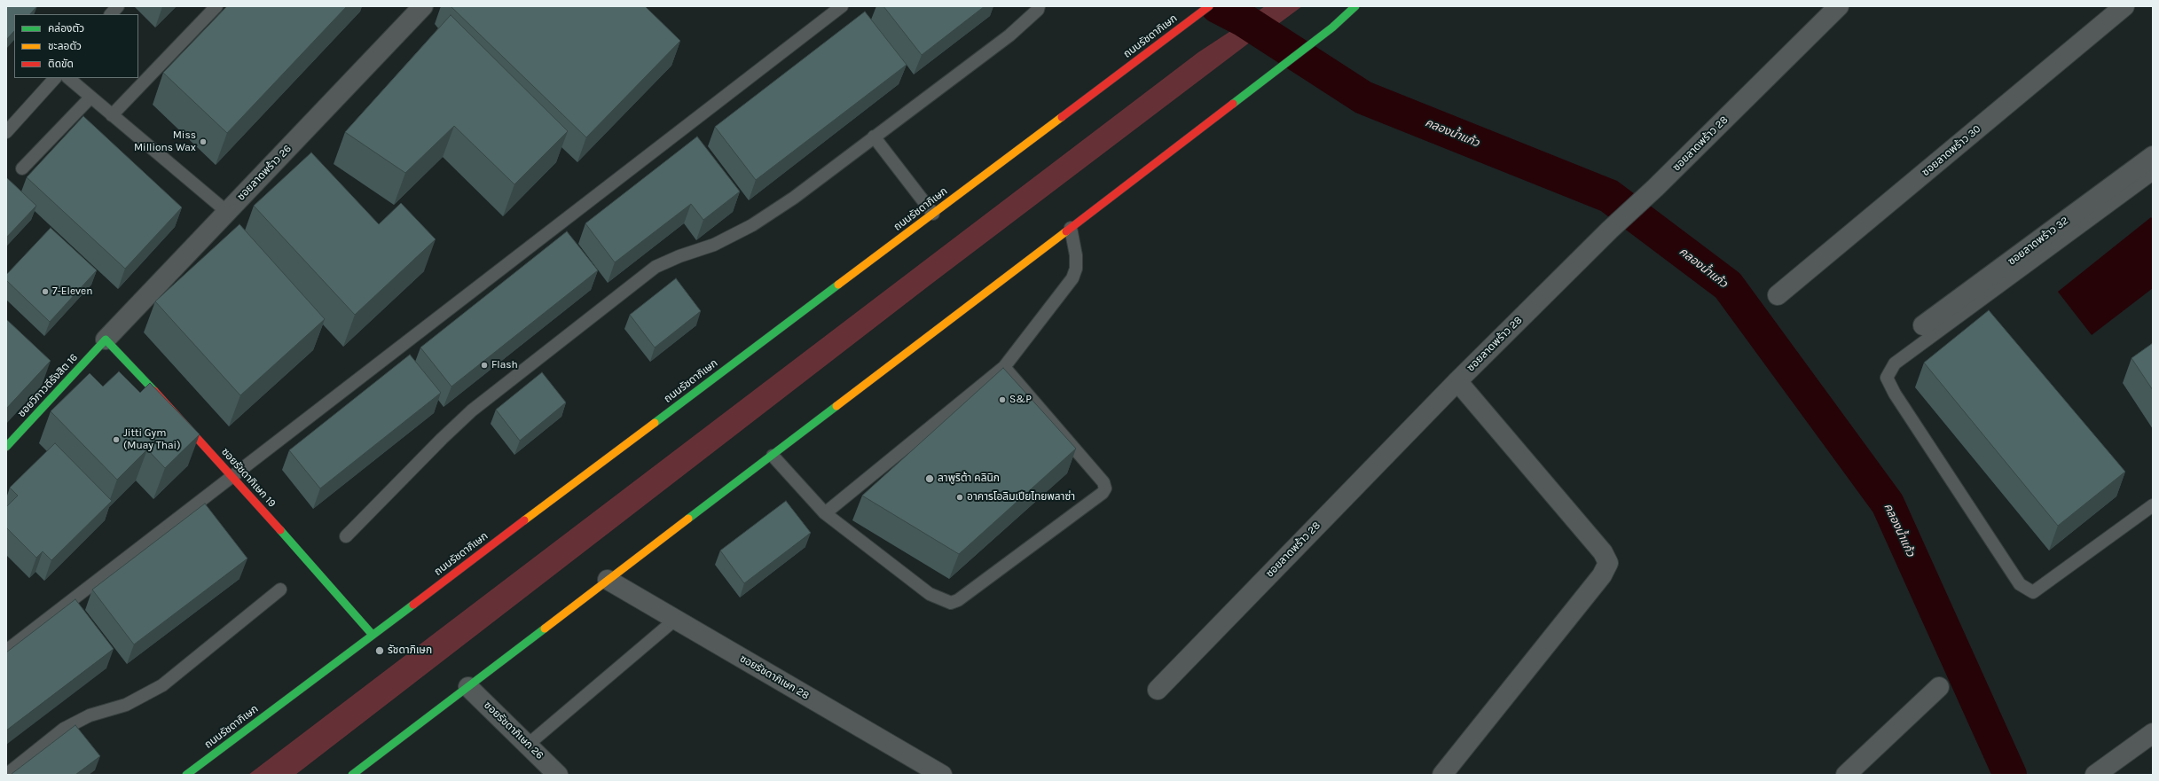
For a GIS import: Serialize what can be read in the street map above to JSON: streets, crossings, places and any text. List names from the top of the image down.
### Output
{
  "streets": {
    "main road": ["ถนนรัชดาภิเษก", "ซอยวิภาวดีรังสิต 16", "ซอยรัชดาภิเษก 19"],
    "street": [
      "ซอยลาดพร้าว 28",
      "ซอยลาดพร้าว 30",
      "ซอยลาดพร้าว 26",
      "ซอยลาดพร้าว 32",
      "ซอยรัชดาภิเษก 28",
      "ซอยรัชดาภิเษก 26"
    ]
  },
  "crossings": [
    ["ถนนรัชดาภิเษก", "ซอยรัชดาภิเษก 19"],
    ["ซอยลาดพร้าว 26", "ซอยวิภาวดีรังสิต 16"],
    ["ซอยลาดพร้าว 26", "ซอยรัชดาภิเษก 19"],
    ["ซอยวิภาวดีรังสิต 16", "ซอยรัชดาภิเษก 19"]
  ],
  "water": ["คลองน้ำแก้ว"],
  "places": [
    "Miss Millions Wax",
    "7-Eleven",
    "Flash",
    "S&P",
    "Jitti Gym (Muay Thai)",
    "ลาพูริต้า คลินิก",
    "อาคารโอลิมเปียไทยพลาซ่า",
    "รัชดาภิเษก"
  ],
  "legend": ["คล่องตัว", "ชะลอตัว", "ติดขัด"]
}
